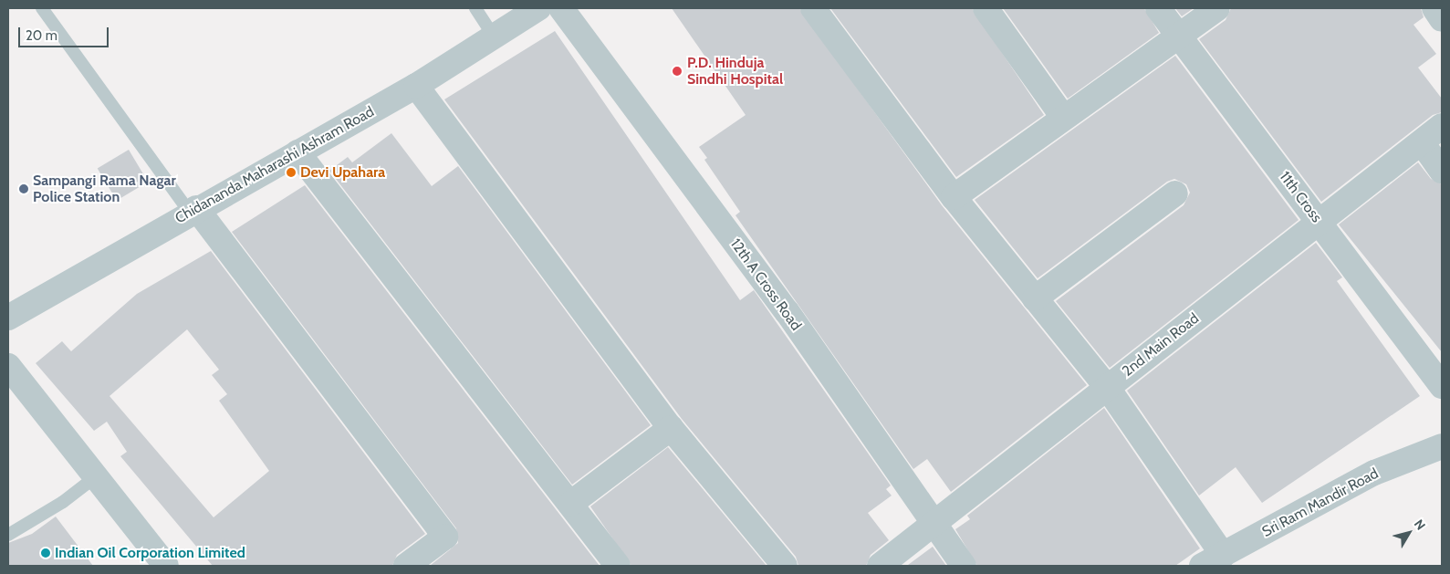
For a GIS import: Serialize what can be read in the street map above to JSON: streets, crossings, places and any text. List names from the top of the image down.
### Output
{
  "streets": {
    "street": [
      "Chidananda Maharashi Ashram Road",
      "11th Cross",
      "12th A Cross Road",
      "2nd Main Road",
      "Sri Ram Mandir Road"
    ]
  },
  "crossings": [
    ["11th Cross", "2nd Main Road"],
    ["12th A Cross Road", "2nd Main Road"]
  ],
  "places": [
    "P.D. Hinduja Sindhi Hospital",
    "Devi Upahara",
    "Sampangi Rama Nagar Police Station",
    "Indian Oil Corporation Limited"
  ],
  "scale_bar": "20 m",
  "north": "top right"
}
